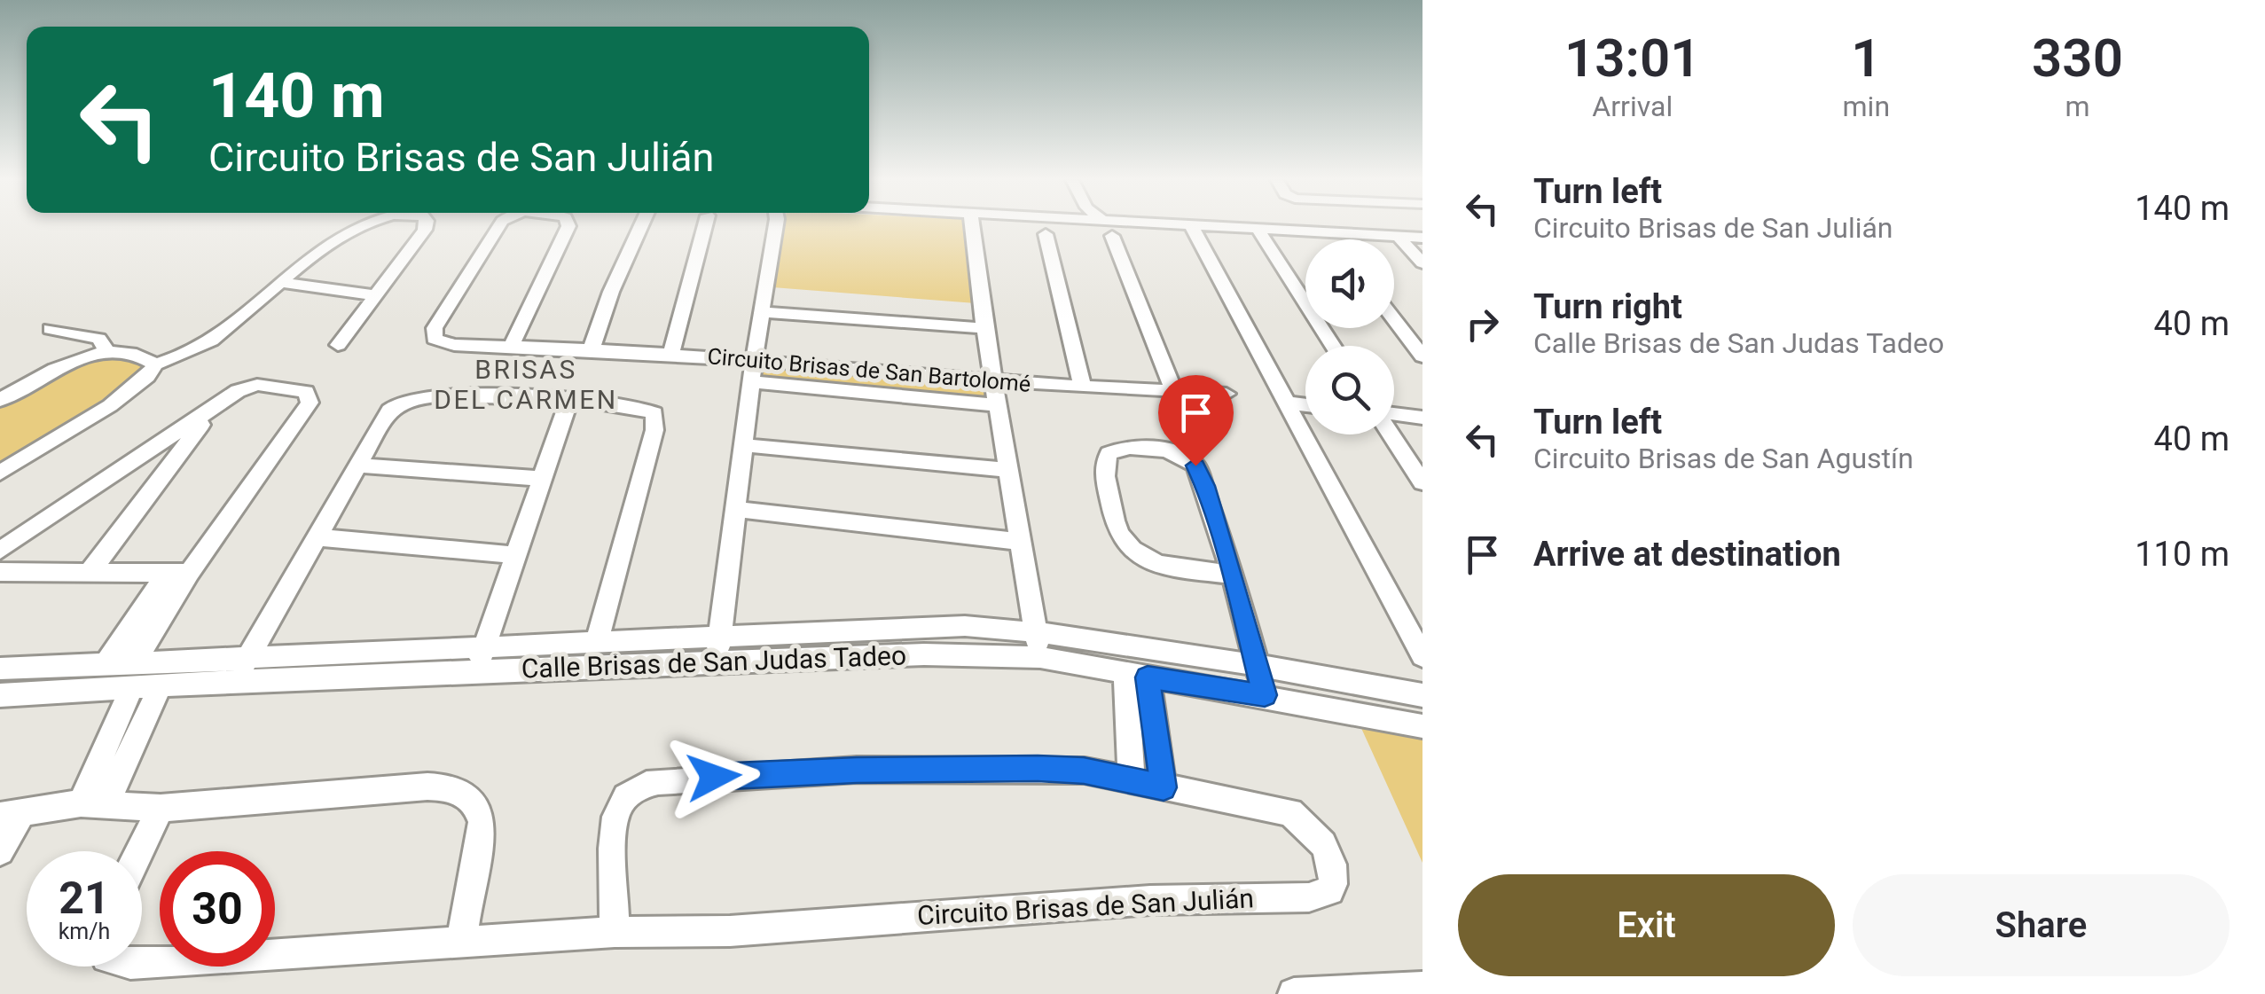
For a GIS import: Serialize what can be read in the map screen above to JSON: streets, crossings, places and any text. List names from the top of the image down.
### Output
{
  "streets": {
    "street": ["Circuito Brisas de San Bartolomé", "Calle Brisas de San Judas Tadeo", "Circuito Brisas de San Julián"]
  },
  "districts": ["BRISAS DEL CARMEN"],
  "page": {
    "eta": [
      "13:01",
      "Arrival",
      "1",
      "min",
      "330",
      "m"
    ],
    "turn": ["140 m", "Circuito Brisas de San Julián"],
    "list": [
      {
        "name": "Turn left",
        "note": "Circuito Brisas de San Julián",
        "value": "140 m"
      },
      {
        "name": "Turn right",
        "note": "Calle Brisas de San Judas Tadeo",
        "value": "40 m"
      },
      {
        "name": "Turn left",
        "note": "Circuito Brisas de San Agustín",
        "value": "40 m"
      },
      {
        "name": "Arrive at destination",
        "value": "110 m"
      }
    ],
    "speed": "21 km/h",
    "limit": "30",
    "buttons": ["Exit", "Share"]
  }
}
